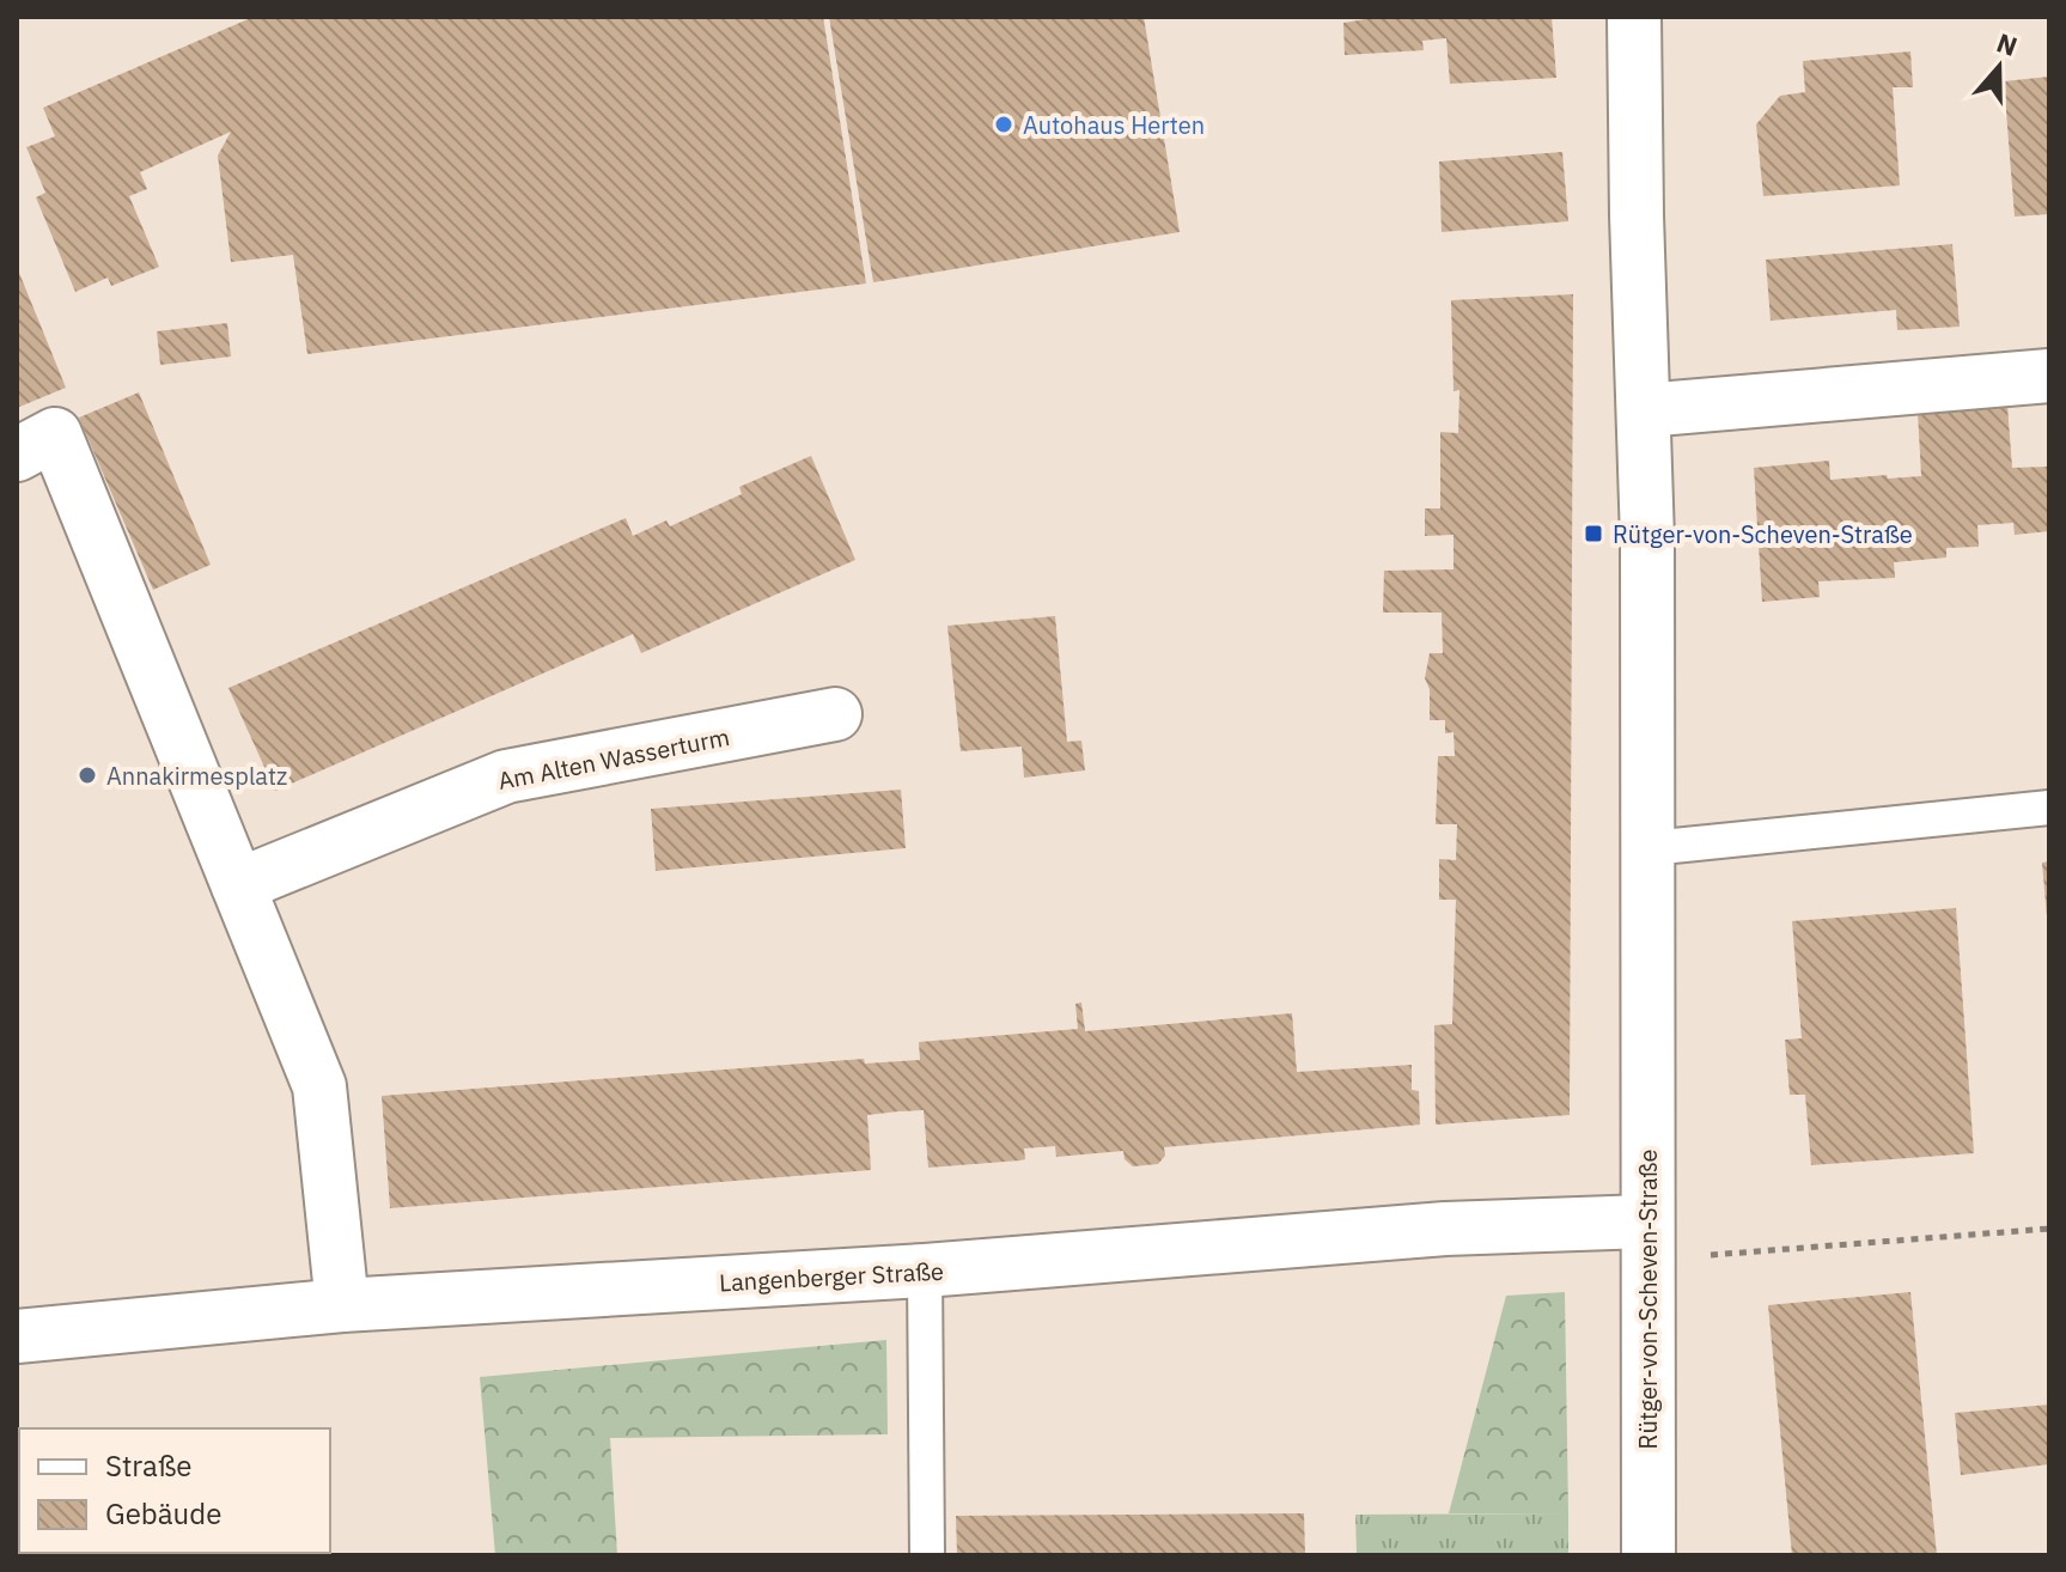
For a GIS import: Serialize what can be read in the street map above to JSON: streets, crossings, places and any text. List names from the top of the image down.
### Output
{
  "streets": {
    "street": ["Am Alten Wasserturm", "Langenberger Straße", "Rütger-von-Scheven-Straße"]
  },
  "crossings": [
    ["Langenberger Straße", "Rütger-von-Scheven-Straße"]
  ],
  "places": {
    "other": ["Autohaus Herten", "Annakirmesplatz"],
    "transit": ["Rütger-von-Scheven-Straße"]
  },
  "legend": ["Straße", "Gebäude"],
  "north": "top"
}
